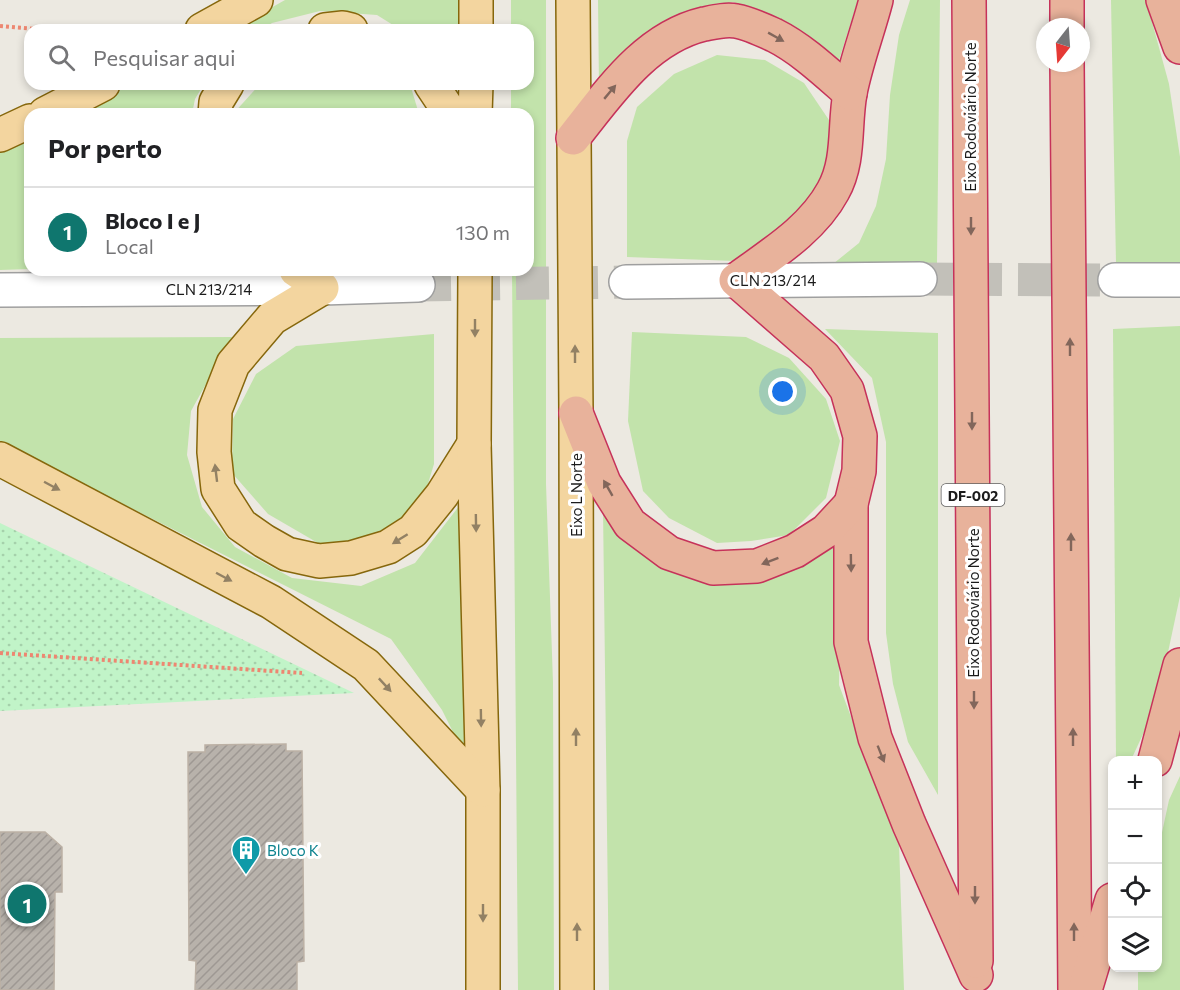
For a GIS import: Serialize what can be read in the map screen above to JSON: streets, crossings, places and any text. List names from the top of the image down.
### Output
{
  "streets": {
    "highway": ["Eixo Rodoviário Norte", "DF-002"],
    "main road": ["Eixo L Norte"],
    "street": ["CLN 213/214"]
  },
  "places": {
    "building": ["Bloco K"]
  },
  "north": "bottom",
  "page": {
    "search": "Pesquisar aqui",
    "heading": "Por perto",
    "list": [
      {
        "mark": "1",
        "name": "Bloco I e J",
        "note": "Local",
        "value": "130 m"
      }
    ],
    "map_buttons": ["+", "−"],
    "pins": "1"
  }
}
